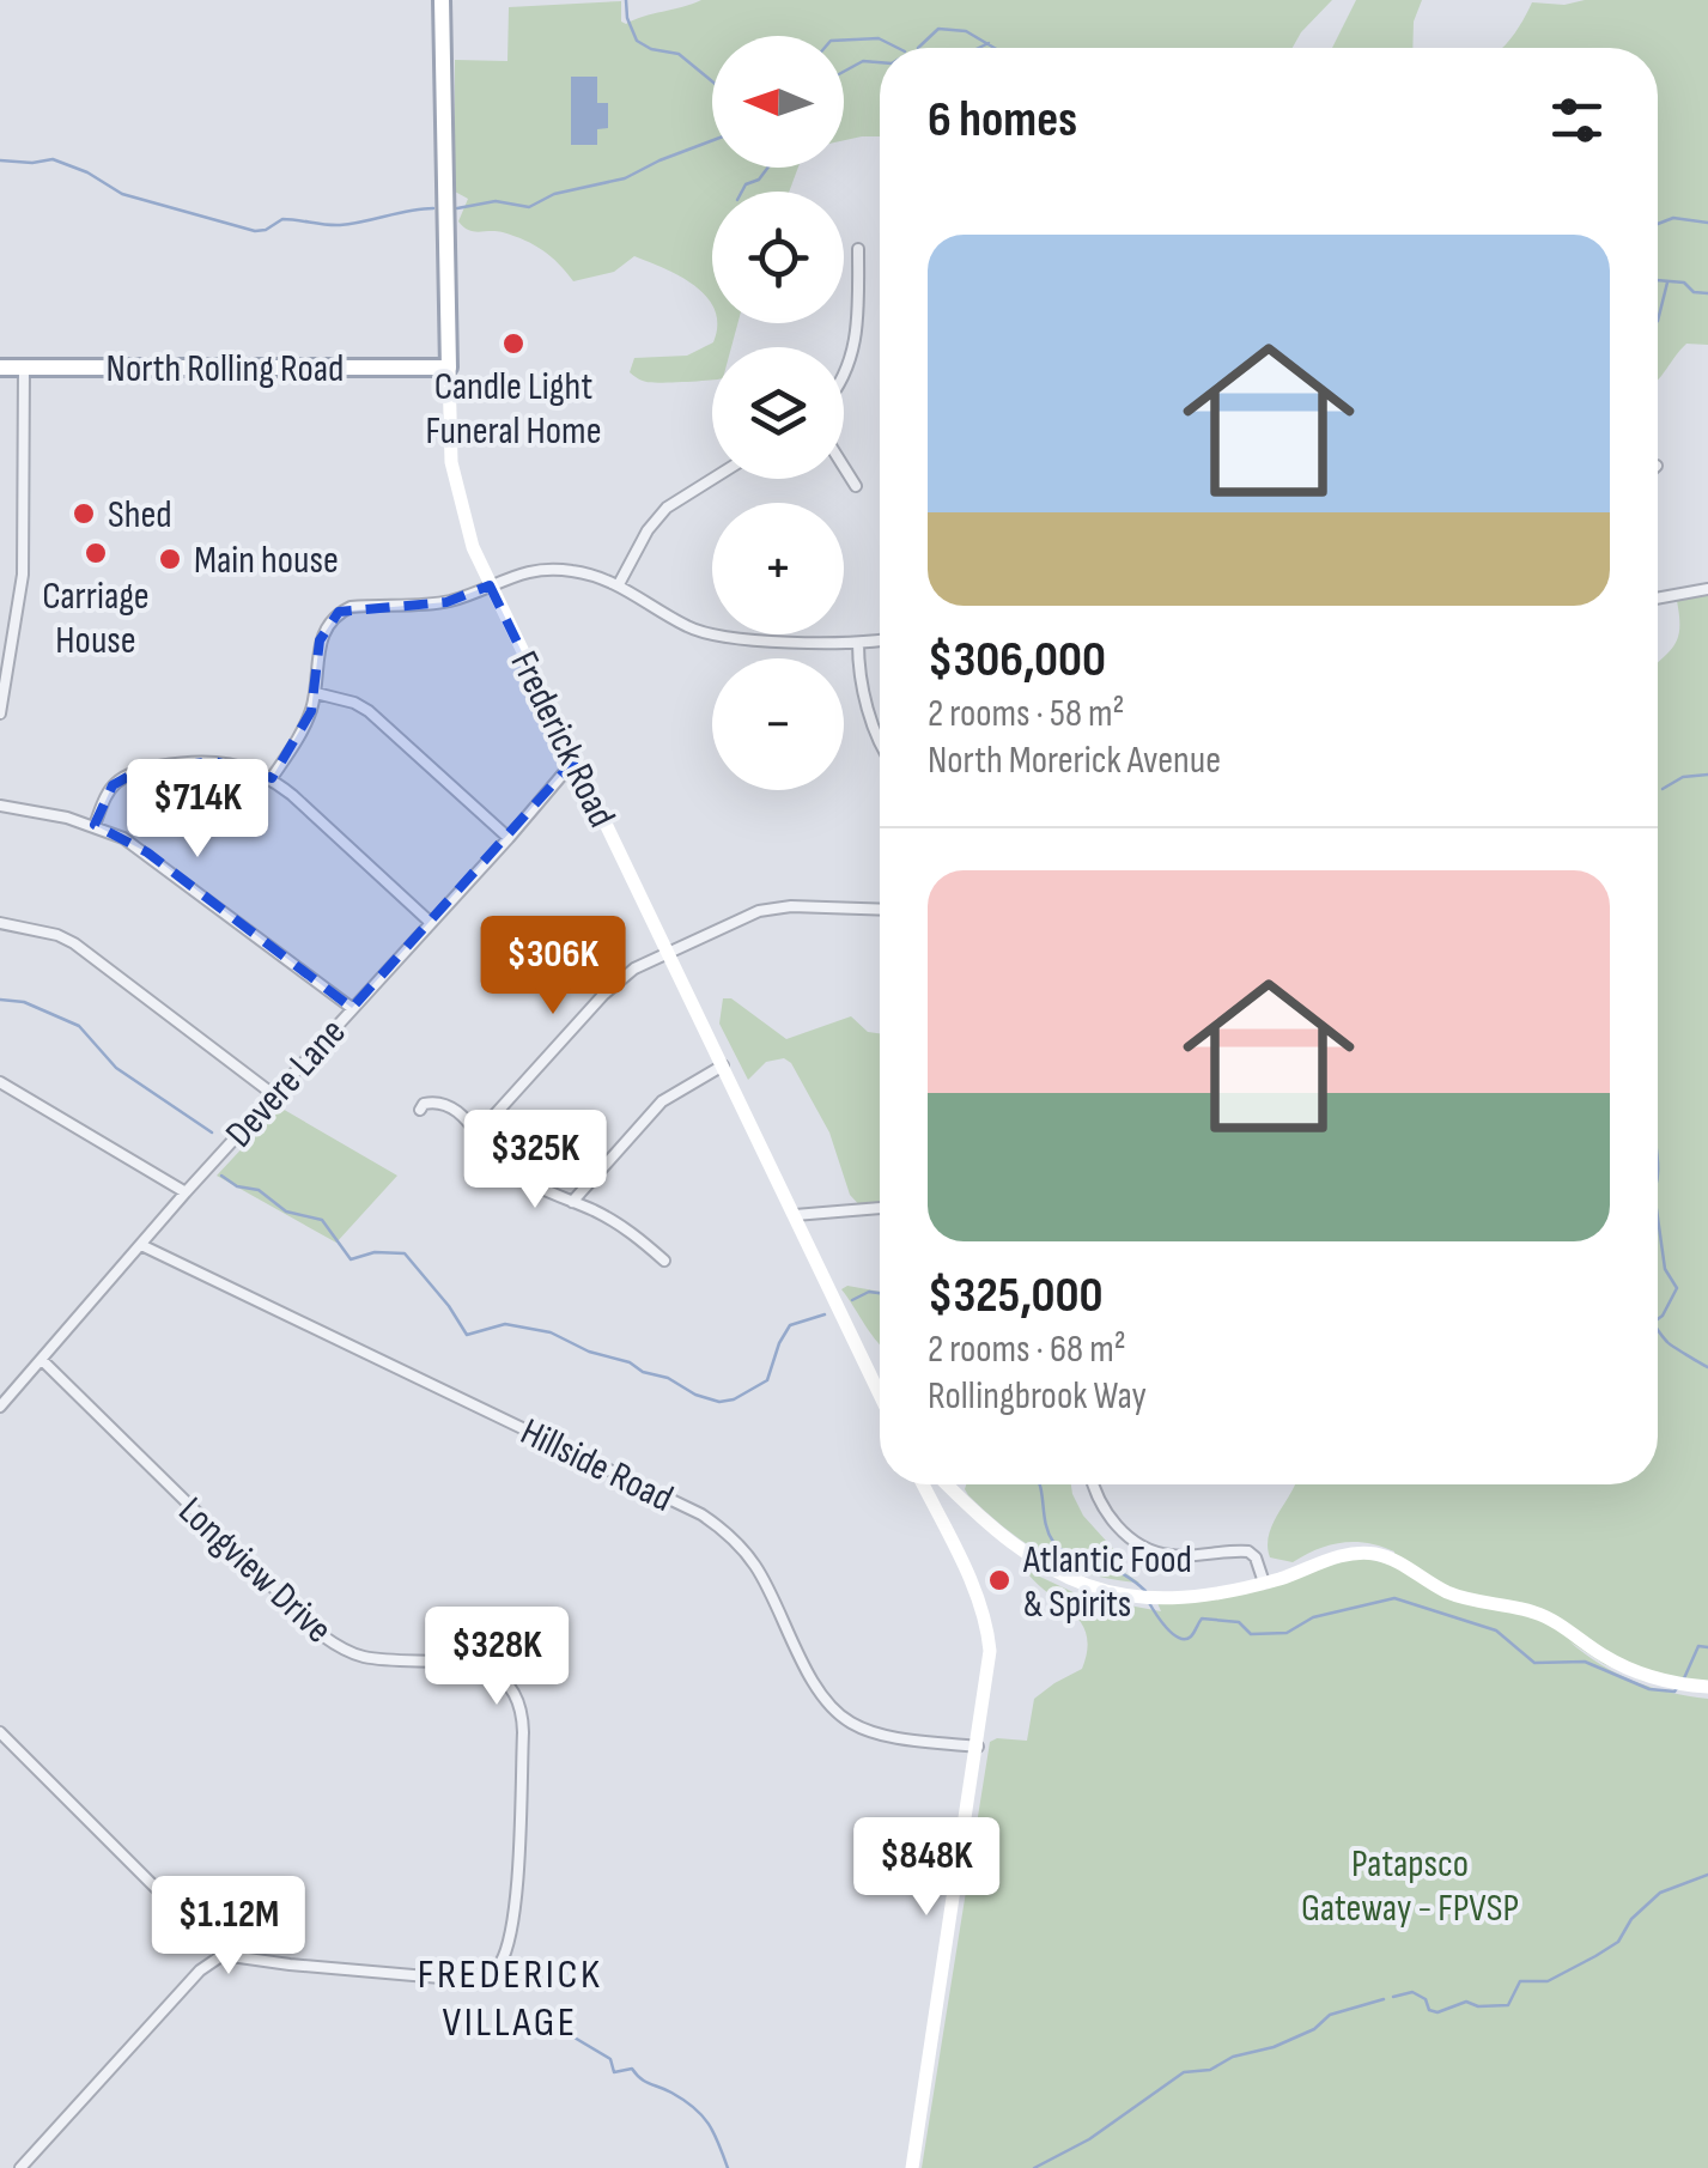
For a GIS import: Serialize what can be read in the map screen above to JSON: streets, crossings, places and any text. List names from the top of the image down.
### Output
{
  "streets": {
    "main road": ["North Rolling Road", "Frederick Road"],
    "street": ["Devere Lane", "Hillside Road", "Longview Drive"]
  },
  "crossings": [
    ["North Rolling Road", "Frederick Road"],
    ["Frederick Road", "Devere Lane"],
    ["Devere Lane", "Hillside Road"],
    ["Devere Lane", "Longview Drive"]
  ],
  "districts": ["FREDERICK VILLAGE"],
  "parks": ["Patapsco Gateway - FPVSP"],
  "places": [
    "Candle Light Funeral Home",
    "Shed",
    "Carriage House",
    "Main house",
    "Atlantic Food & Spirits"
  ],
  "north": "left",
  "page": {
    "map_buttons": ["+", "−"],
    "heading": "6 homes",
    "list": [
      {
        "name": "$306,000",
        "note": "2 rooms · 58 m² · North Morerick Avenue"
      },
      {
        "name": "$325,000",
        "note": "2 rooms · 68 m² · Rollingbrook Way"
      }
    ],
    "price": [
      "$714K",
      "$306K",
      "$325K",
      "$328K",
      "$848K",
      "$1.12M"
    ]
  }
}
